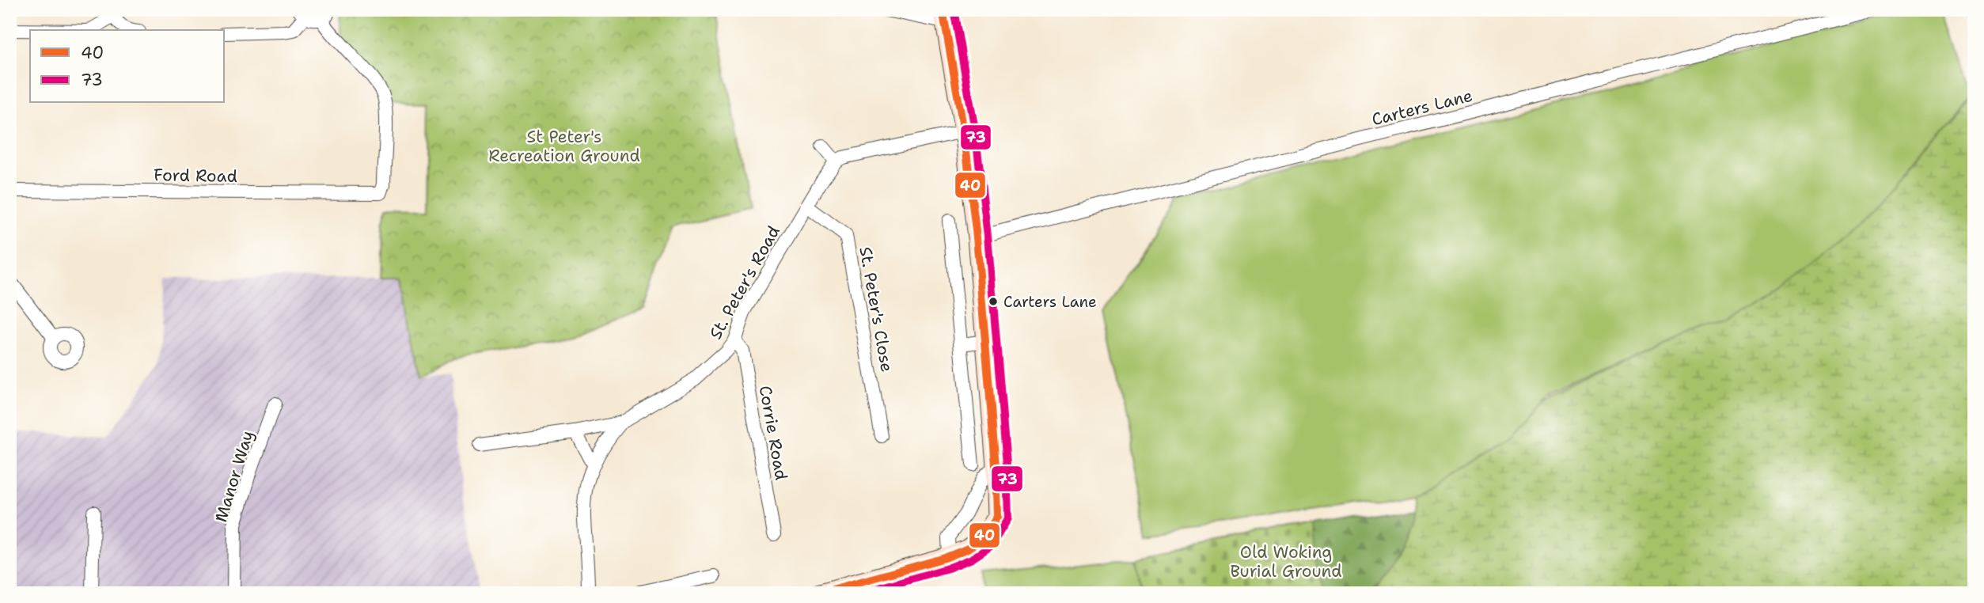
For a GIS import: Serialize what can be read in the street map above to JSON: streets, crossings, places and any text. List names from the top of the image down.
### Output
{
  "streets": {
    "street": [
      "Carters Lane",
      "Ford Road",
      "St. Peter's Road",
      "St. Peter's Close",
      "Corrie Road",
      "Manor Way"
    ]
  },
  "crossings": [
    ["St. Peter's Road", "St. Peter's Close"],
    ["St. Peter's Road", "Corrie Road"]
  ],
  "parks": ["St Peter's Recreation Ground", "Old Woking Burial Ground"],
  "places": ["Carters Lane"],
  "lines": ["transit line 40", "transit line 73"],
  "legend": ["40", "73"]
}
